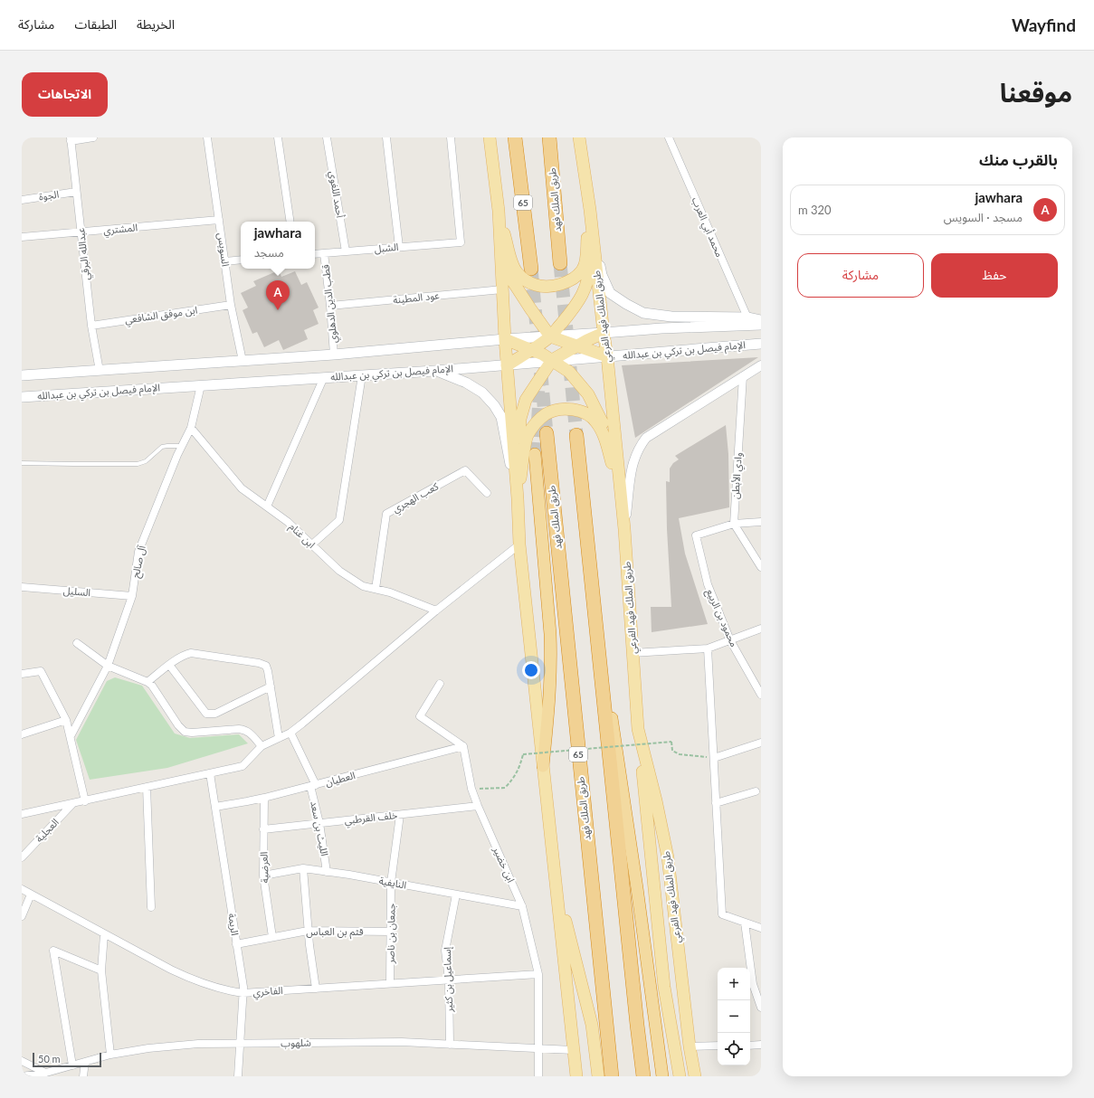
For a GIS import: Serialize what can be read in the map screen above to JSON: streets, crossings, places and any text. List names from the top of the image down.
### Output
{
  "streets": {
    "highway": ["طريق الملك فهد", "65"],
    "main road": ["طريق الملك فهد الفرعي", "الإمام فيصل بن تركي بن عبدالله"],
    "street": [
      "أحمد اللغوي",
      "الجوة",
      "محمد أبي العرب",
      "المشتري",
      "الشبل",
      "السويس",
      "عبدالله البرقي",
      "عود المطينة",
      "قطب الدين الدهلوي",
      "ابن موفق الشافعي",
      "وادي الأبطن",
      "كعب الهجري",
      "ابن غنام",
      "آل صالح",
      "السليل",
      "محمود بن الربيع",
      "العطيان",
      "خلف القرطبي",
      "الليث بن سعد",
      "العجلية",
      "ابن خضير",
      "العرضية",
      "النايفية",
      "الريمة",
      "قثم بن العباس",
      "جمعان بن ناصر",
      "إسماعيل بن كثير",
      "الفاخري",
      "شلهوب"
    ]
  },
  "crossings": [
    ["أحمد اللغوي", "الشبل"],
    ["الجوة", "عبدالله البرقي"],
    ["المشتري", "السويس"],
    ["المشتري", "عبدالله البرقي"],
    ["الشبل", "قطب الدين الدهلوي"],
    ["السويس", "ابن موفق الشافعي"],
    ["السويس", "الإمام فيصل بن تركي بن عبدالله"],
    ["عبدالله البرقي", "ابن موفق الشافعي"],
    ["عبدالله البرقي", "الإمام فيصل بن تركي بن عبدالله"],
    ["عود المطينة", "قطب الدين الدهلوي"],
    ["قطب الدين الدهلوي", "الإمام فيصل بن تركي بن عبدالله"],
    ["طريق الملك فهد الفرعي", "الإمام فيصل بن تركي بن عبدالله"],
    ["الإمام فيصل بن تركي بن عبدالله", "آل صالح"],
    ["وادي الأبطن", "محمود بن الربيع"],
    ["كعب الهجري", "ابن غنام"],
    ["ابن غنام", "آل صالح"],
    ["آل صالح", "السليل"],
    ["العطيان", "الليث بن سعد"],
    ["العطيان", "ابن خضير"],
    ["العطيان", "العرضية"],
    ["العطيان", "الريمة"],
    ["خلف القرطبي", "الليث بن سعد"],
    ["خلف القرطبي", "ابن خضير"],
    ["خلف القرطبي", "العرضية"],
    ["خلف القرطبي", "جمعان بن ناصر"],
    ["الليث بن سعد", "النايفية"],
    ["ابن خضير", "النايفية"],
    ["ابن خضير", "الفاخري"],
    ["ابن خضير", "شلهوب"],
    ["العرضية", "النايفية"],
    ["العرضية", "قثم بن العباس"],
    ["النايفية", "جمعان بن ناصر"],
    ["النايفية", "إسماعيل بن كثير"],
    ["الريمة", "قثم بن العباس"],
    ["الريمة", "الفاخري"],
    ["الريمة", "شلهوب"],
    ["قثم بن العباس", "جمعان بن ناصر"],
    ["جمعان بن ناصر", "الفاخري"],
    ["إسماعيل بن كثير", "الفاخري"],
    ["إسماعيل بن كثير", "شلهوب"]
  ],
  "scale_bar": "50 m",
  "page": {
    "header": "Wayfind",
    "nav": ["الخريطة", "الطبقات", "مشاركة"],
    "title": "موقعنا",
    "buttons": [
      "الاتجاهات",
      ["حفظ", "مشاركة"]
    ],
    "heading": "بالقرب منك",
    "list": [
      {
        "mark": "A",
        "name": "jawhara",
        "note": "مسجد · السويس",
        "value": "320 m"
      }
    ],
    "popup": ["jawhara", "مسجد"],
    "pins": "A",
    "map_buttons": ["+", "−"],
    "scale": "50 m"
  }
}
